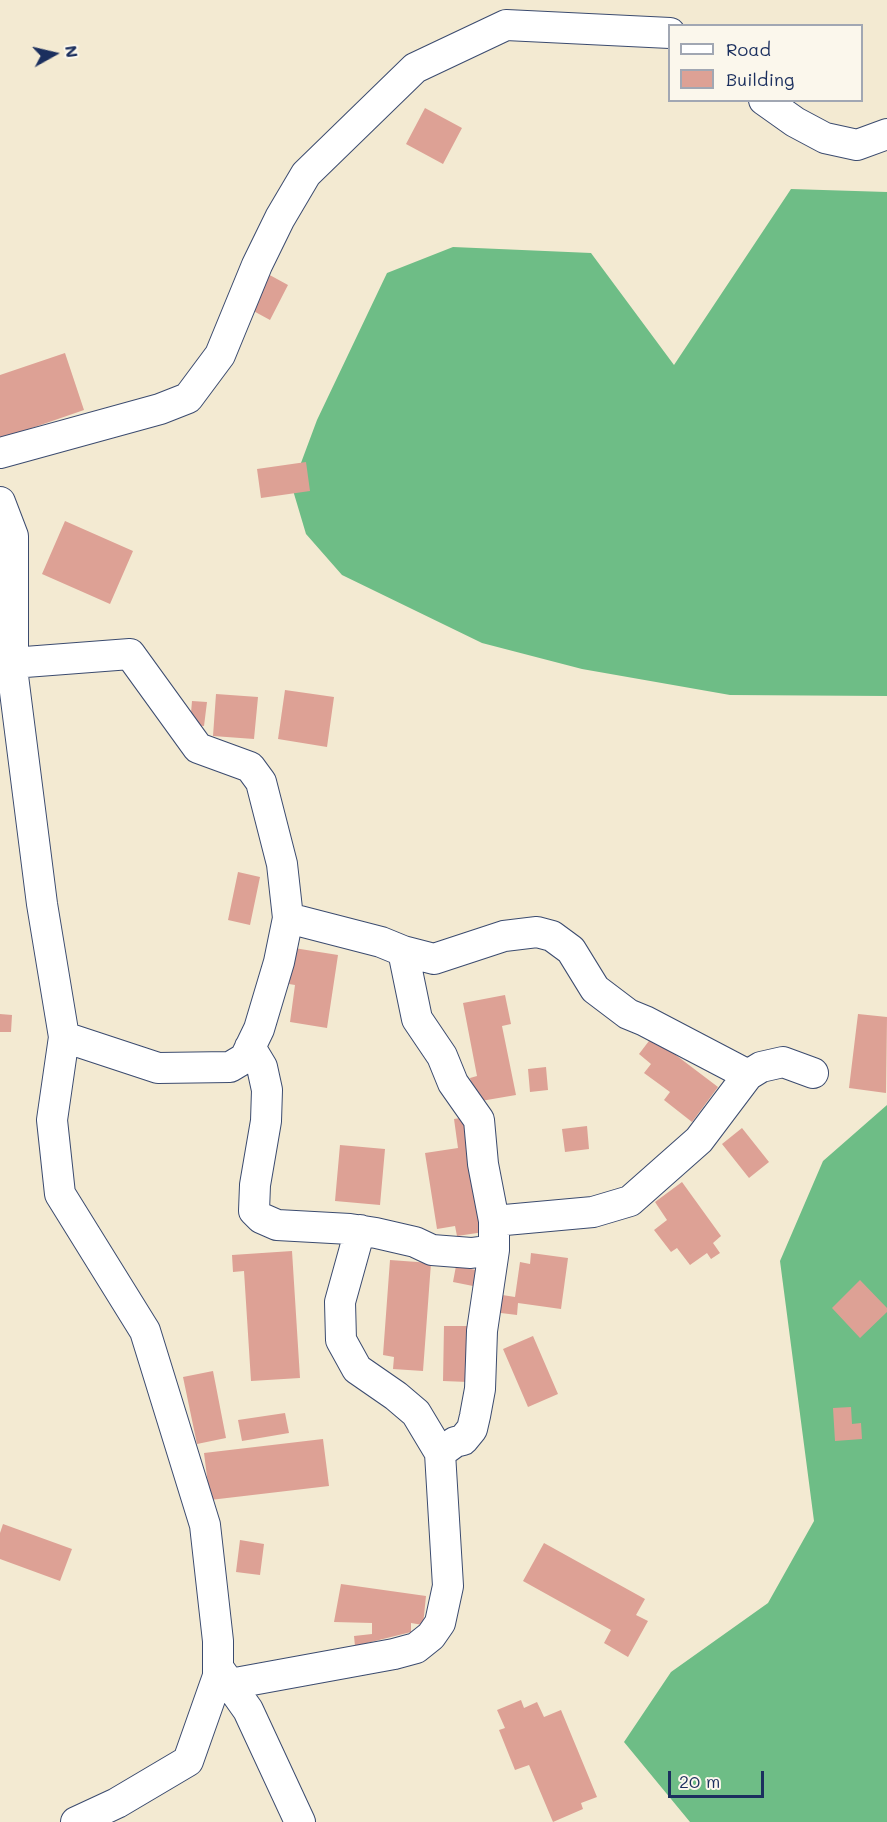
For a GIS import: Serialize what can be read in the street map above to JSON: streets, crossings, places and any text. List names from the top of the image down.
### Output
{
  "legend": ["Road", "Building"],
  "scale_bar": "20 m",
  "north": "right"
}
